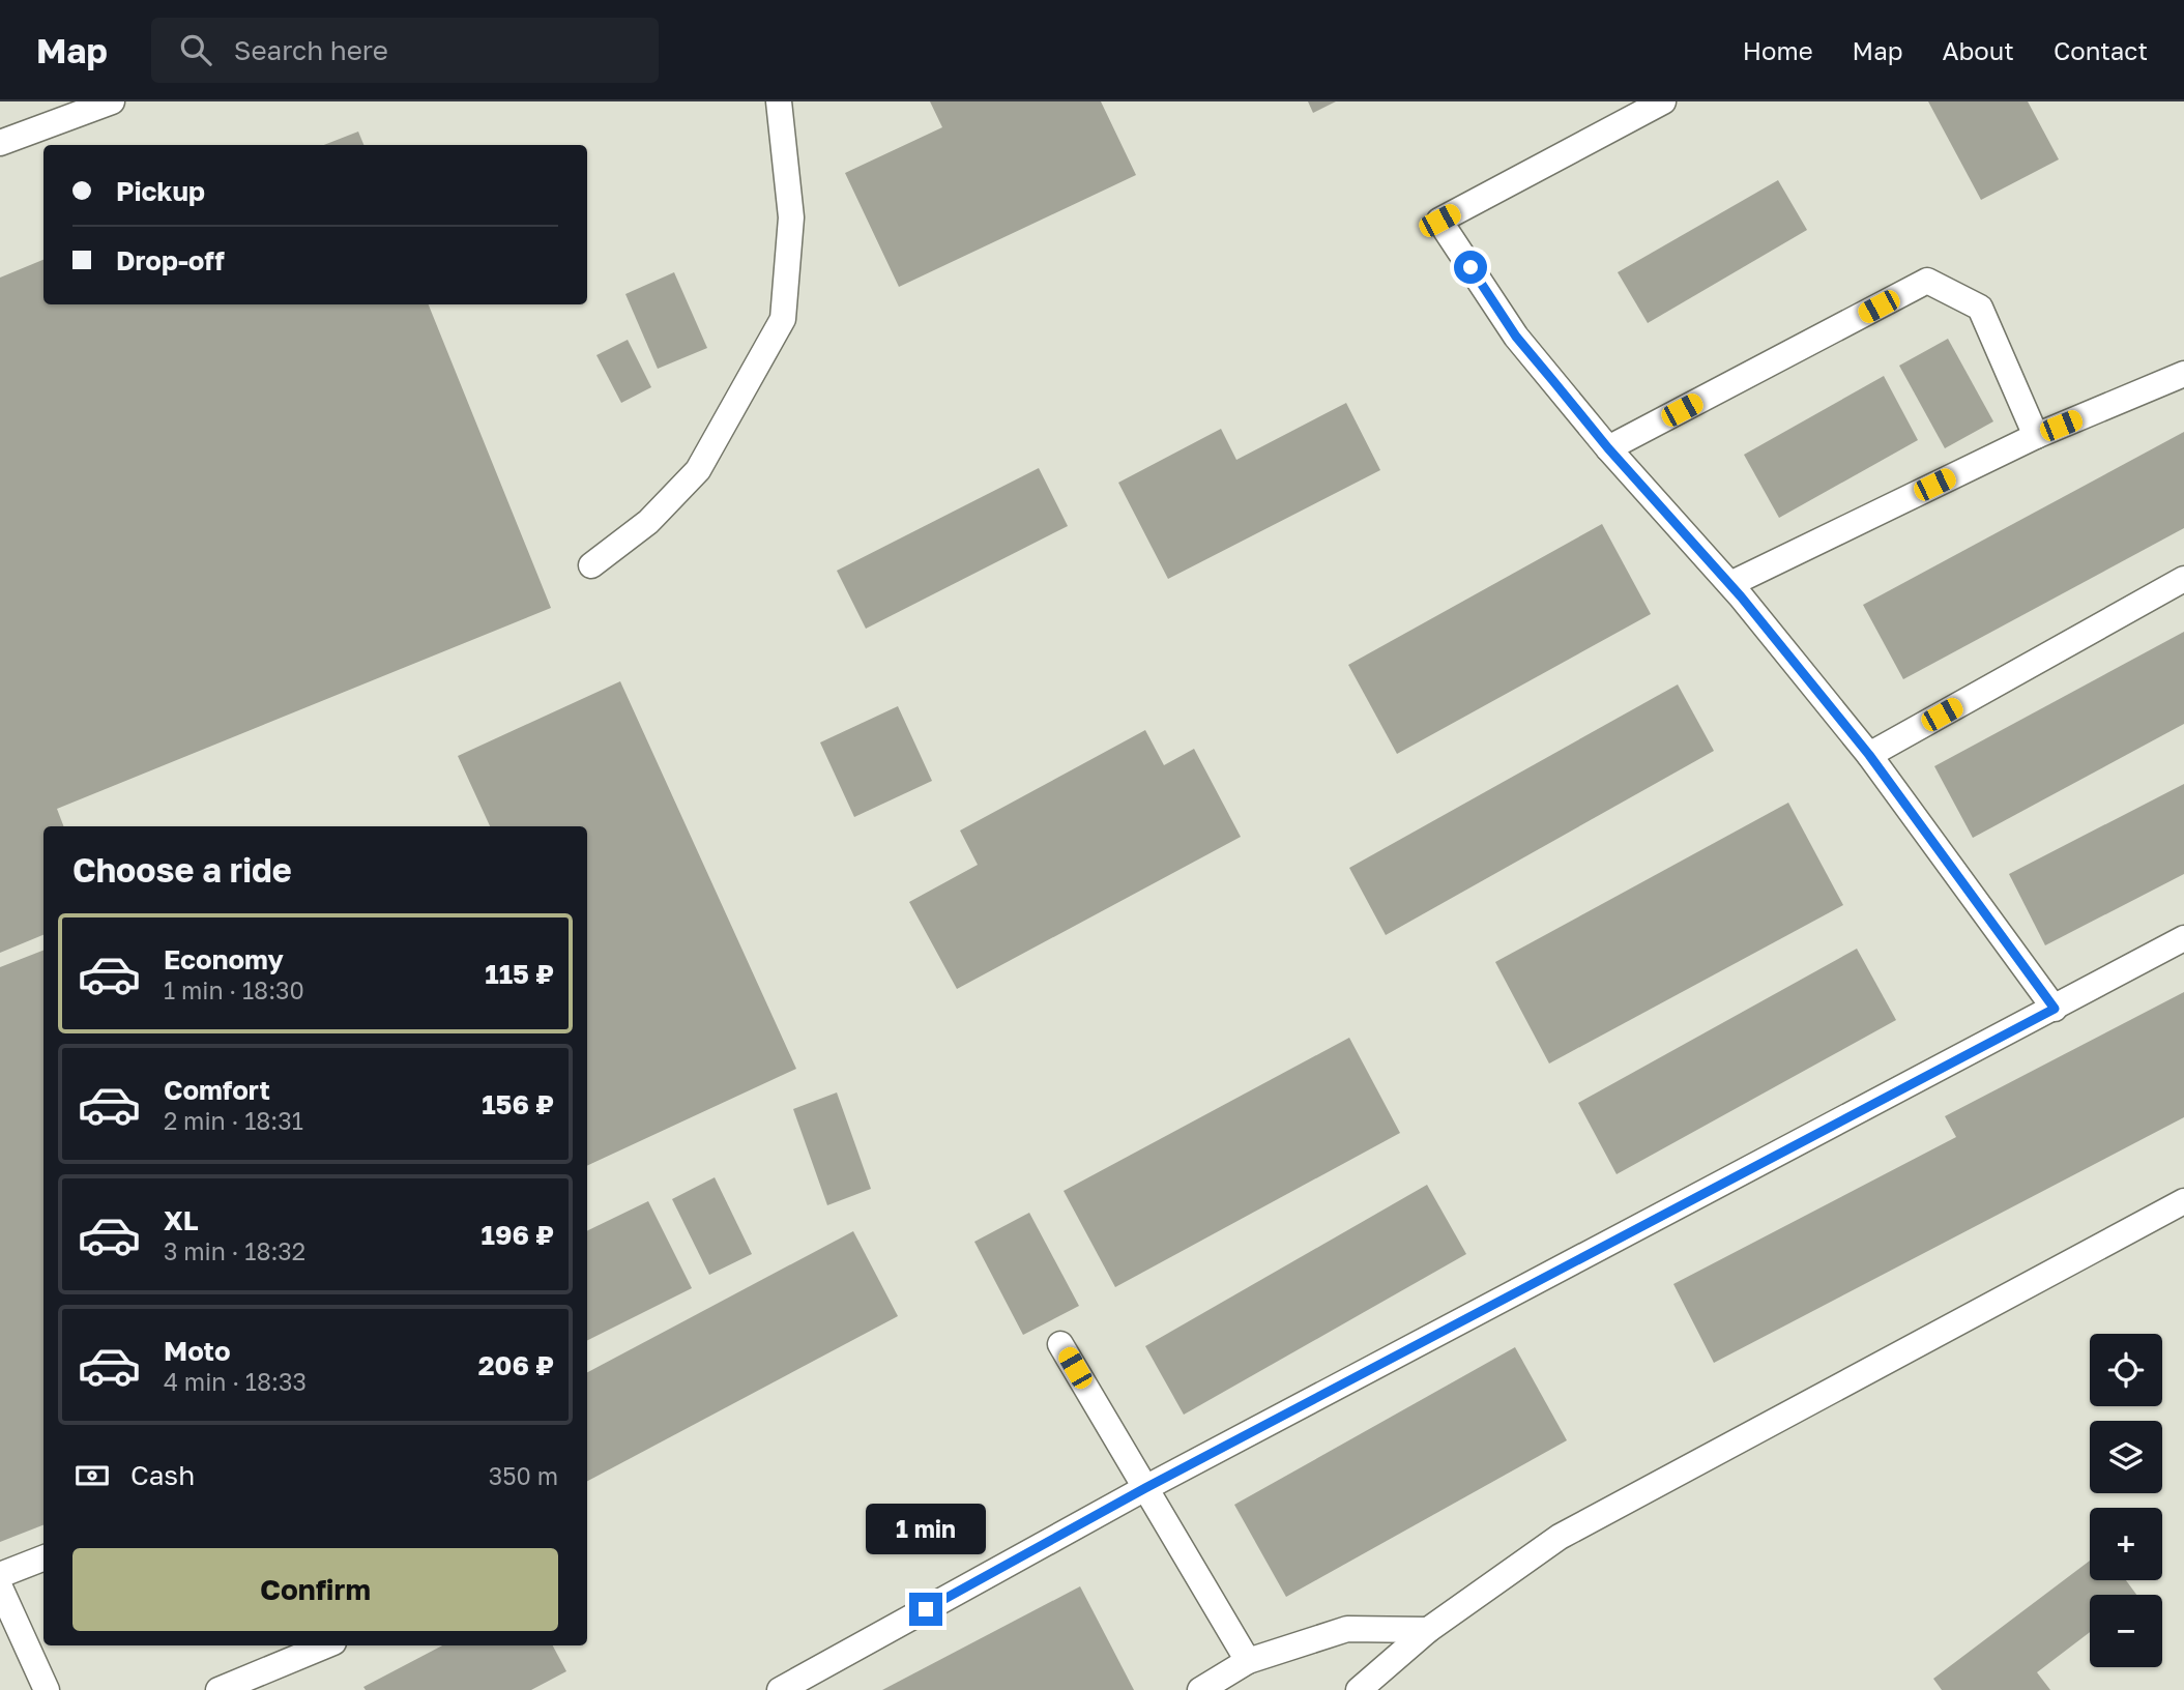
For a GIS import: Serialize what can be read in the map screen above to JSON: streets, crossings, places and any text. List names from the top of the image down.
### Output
{
  "page": {
    "header": "Map",
    "search": "Search here",
    "nav": [
      "Home",
      "Map",
      "About",
      "Contact"
    ],
    "banner": ["Pickup", "Drop-off"],
    "heading": "Choose a ride",
    "list": [
      {
        "name": "Economy",
        "note": "1 min · 18:30",
        "value": "115 ₽"
      },
      {
        "name": "Comfort",
        "note": "2 min · 18:31",
        "value": "156 ₽"
      },
      {
        "name": "XL",
        "note": "3 min · 18:32",
        "value": "196 ₽"
      },
      {
        "name": "Moto",
        "note": "4 min · 18:33",
        "value": "206 ₽"
      }
    ],
    "map_buttons": ["+", "−"],
    "pay": ["Cash", "350 m"],
    "bubble": "1 min",
    "buttons": "Confirm"
  }
}
